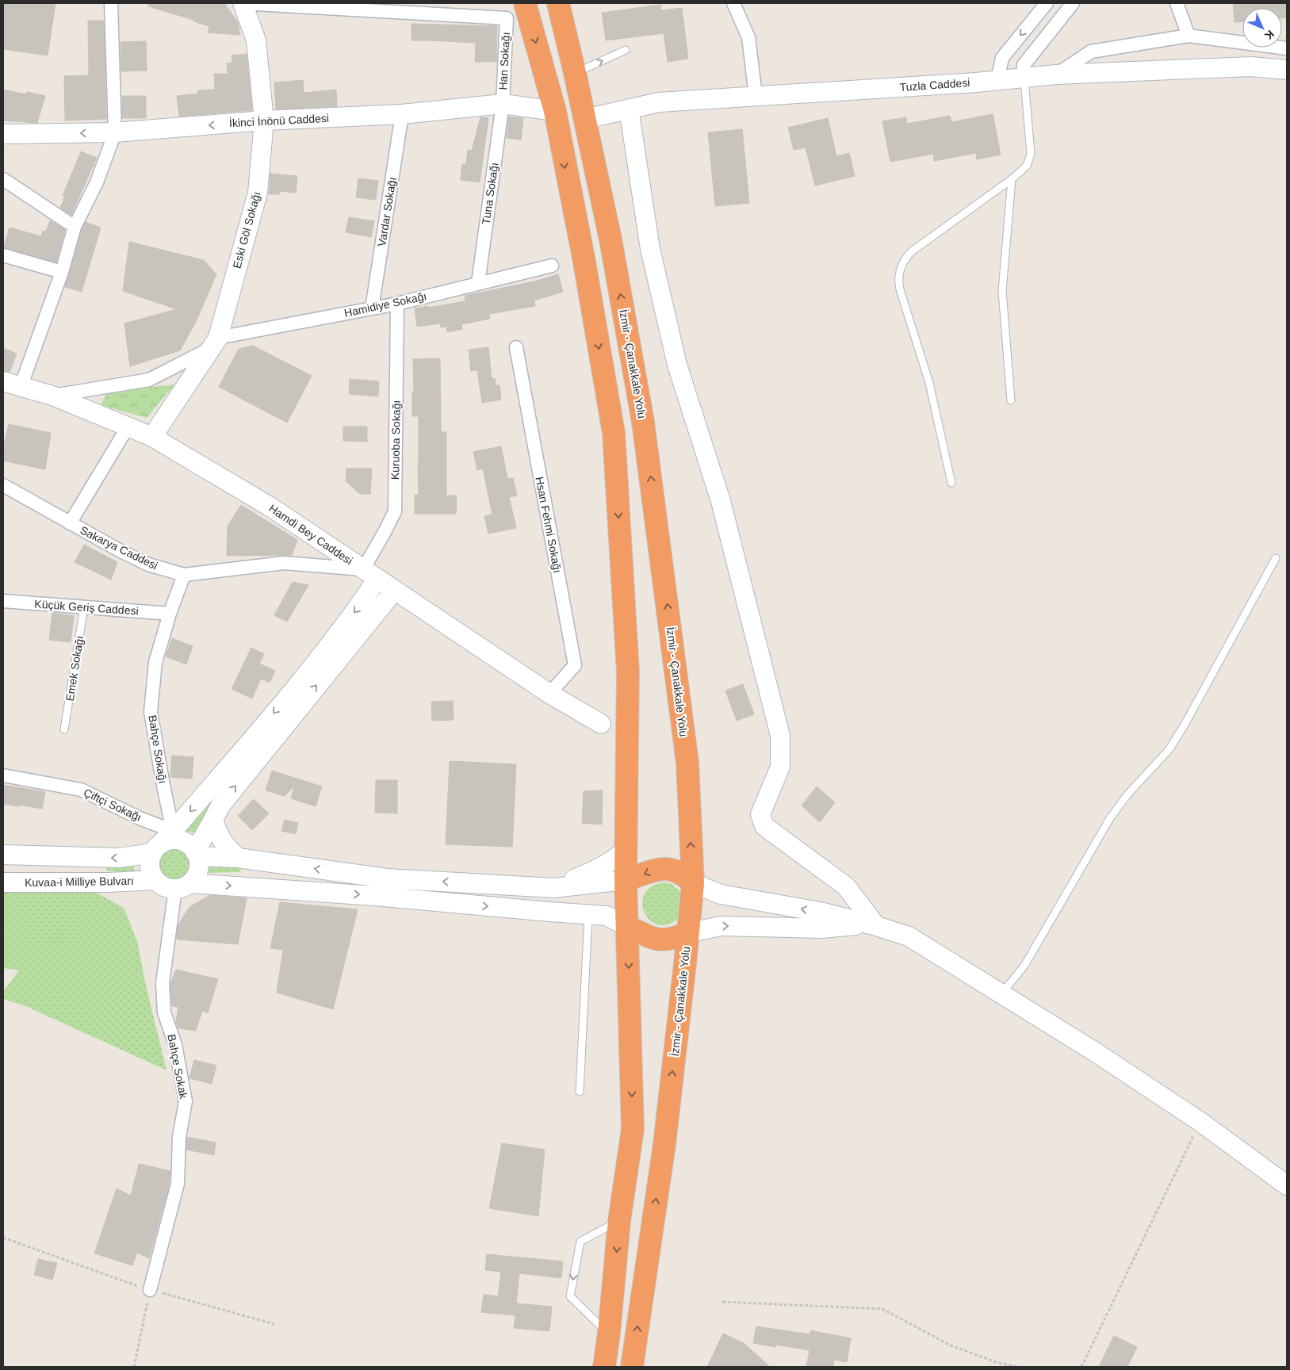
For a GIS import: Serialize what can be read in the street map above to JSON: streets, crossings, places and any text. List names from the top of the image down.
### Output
{
  "streets": {
    "highway": ["İzmir - Çanakkale Yolu"],
    "main road": [
      "Tuzla Caddesi",
      "İkinci İnönü Caddesi",
      "Eski Göl Sokağı",
      "Hamdi Bey Caddesi",
      "Kuvaa-i Milliye Bulvarı"
    ],
    "street": [
      "Han Sokağı",
      "Tuna Sokağı",
      "Vardar Sokağı",
      "Hamidiye Sokağı",
      "Kuruoba Sokağı",
      "Hsan Fehmi Sokağı",
      "Sakarya Caddesi",
      "Küçük Geriş Caddesi",
      "Bahçe Sokağı",
      "Çiftçi Sokağı",
      "Bahçe Sokak"
    ],
    "lane": ["Emek Sokağı"]
  },
  "crossings": [
    ["Han Sokağı", "İkinci İnönü Caddesi"],
    ["Han Sokağı", "Tuna Sokağı"],
    ["Han Sokağı", "Eski Göl Sokağı"],
    ["Tuzla Caddesi", "İzmir - Çanakkale Yolu"],
    ["İkinci İnönü Caddesi", "Tuna Sokağı"],
    ["İkinci İnönü Caddesi", "Vardar Sokağı"],
    ["İkinci İnönü Caddesi", "Eski Göl Sokağı"],
    ["Tuna Sokağı", "Hamidiye Sokağı"],
    ["Vardar Sokağı", "Hamidiye Sokağı"],
    ["Eski Göl Sokağı", "Hamidiye Sokağı"],
    ["Eski Göl Sokağı", "Hamdi Bey Caddesi"],
    ["Hamidiye Sokağı", "Kuruoba Sokağı"],
    ["Hamidiye Sokağı", "Hamdi Bey Caddesi"],
    ["Kuruoba Sokağı", "Hamdi Bey Caddesi"],
    ["Kuruoba Sokağı", "Sakarya Caddesi"],
    ["Hsan Fehmi Sokağı", "Hamdi Bey Caddesi"],
    ["Hamdi Bey Caddesi", "Sakarya Caddesi"],
    ["Sakarya Caddesi", "Bahçe Sokağı"],
    ["Küçük Geriş Caddesi", "Emek Sokağı"],
    ["Küçük Geriş Caddesi", "Bahçe Sokağı"],
    ["Bahçe Sokağı", "Çiftçi Sokağı"],
    ["Kuvaa-i Milliye Bulvarı", "Bahçe Sokak"]
  ],
  "one_way": ["İkinci İnönü Caddesi"],
  "north": "bottom right"
}
